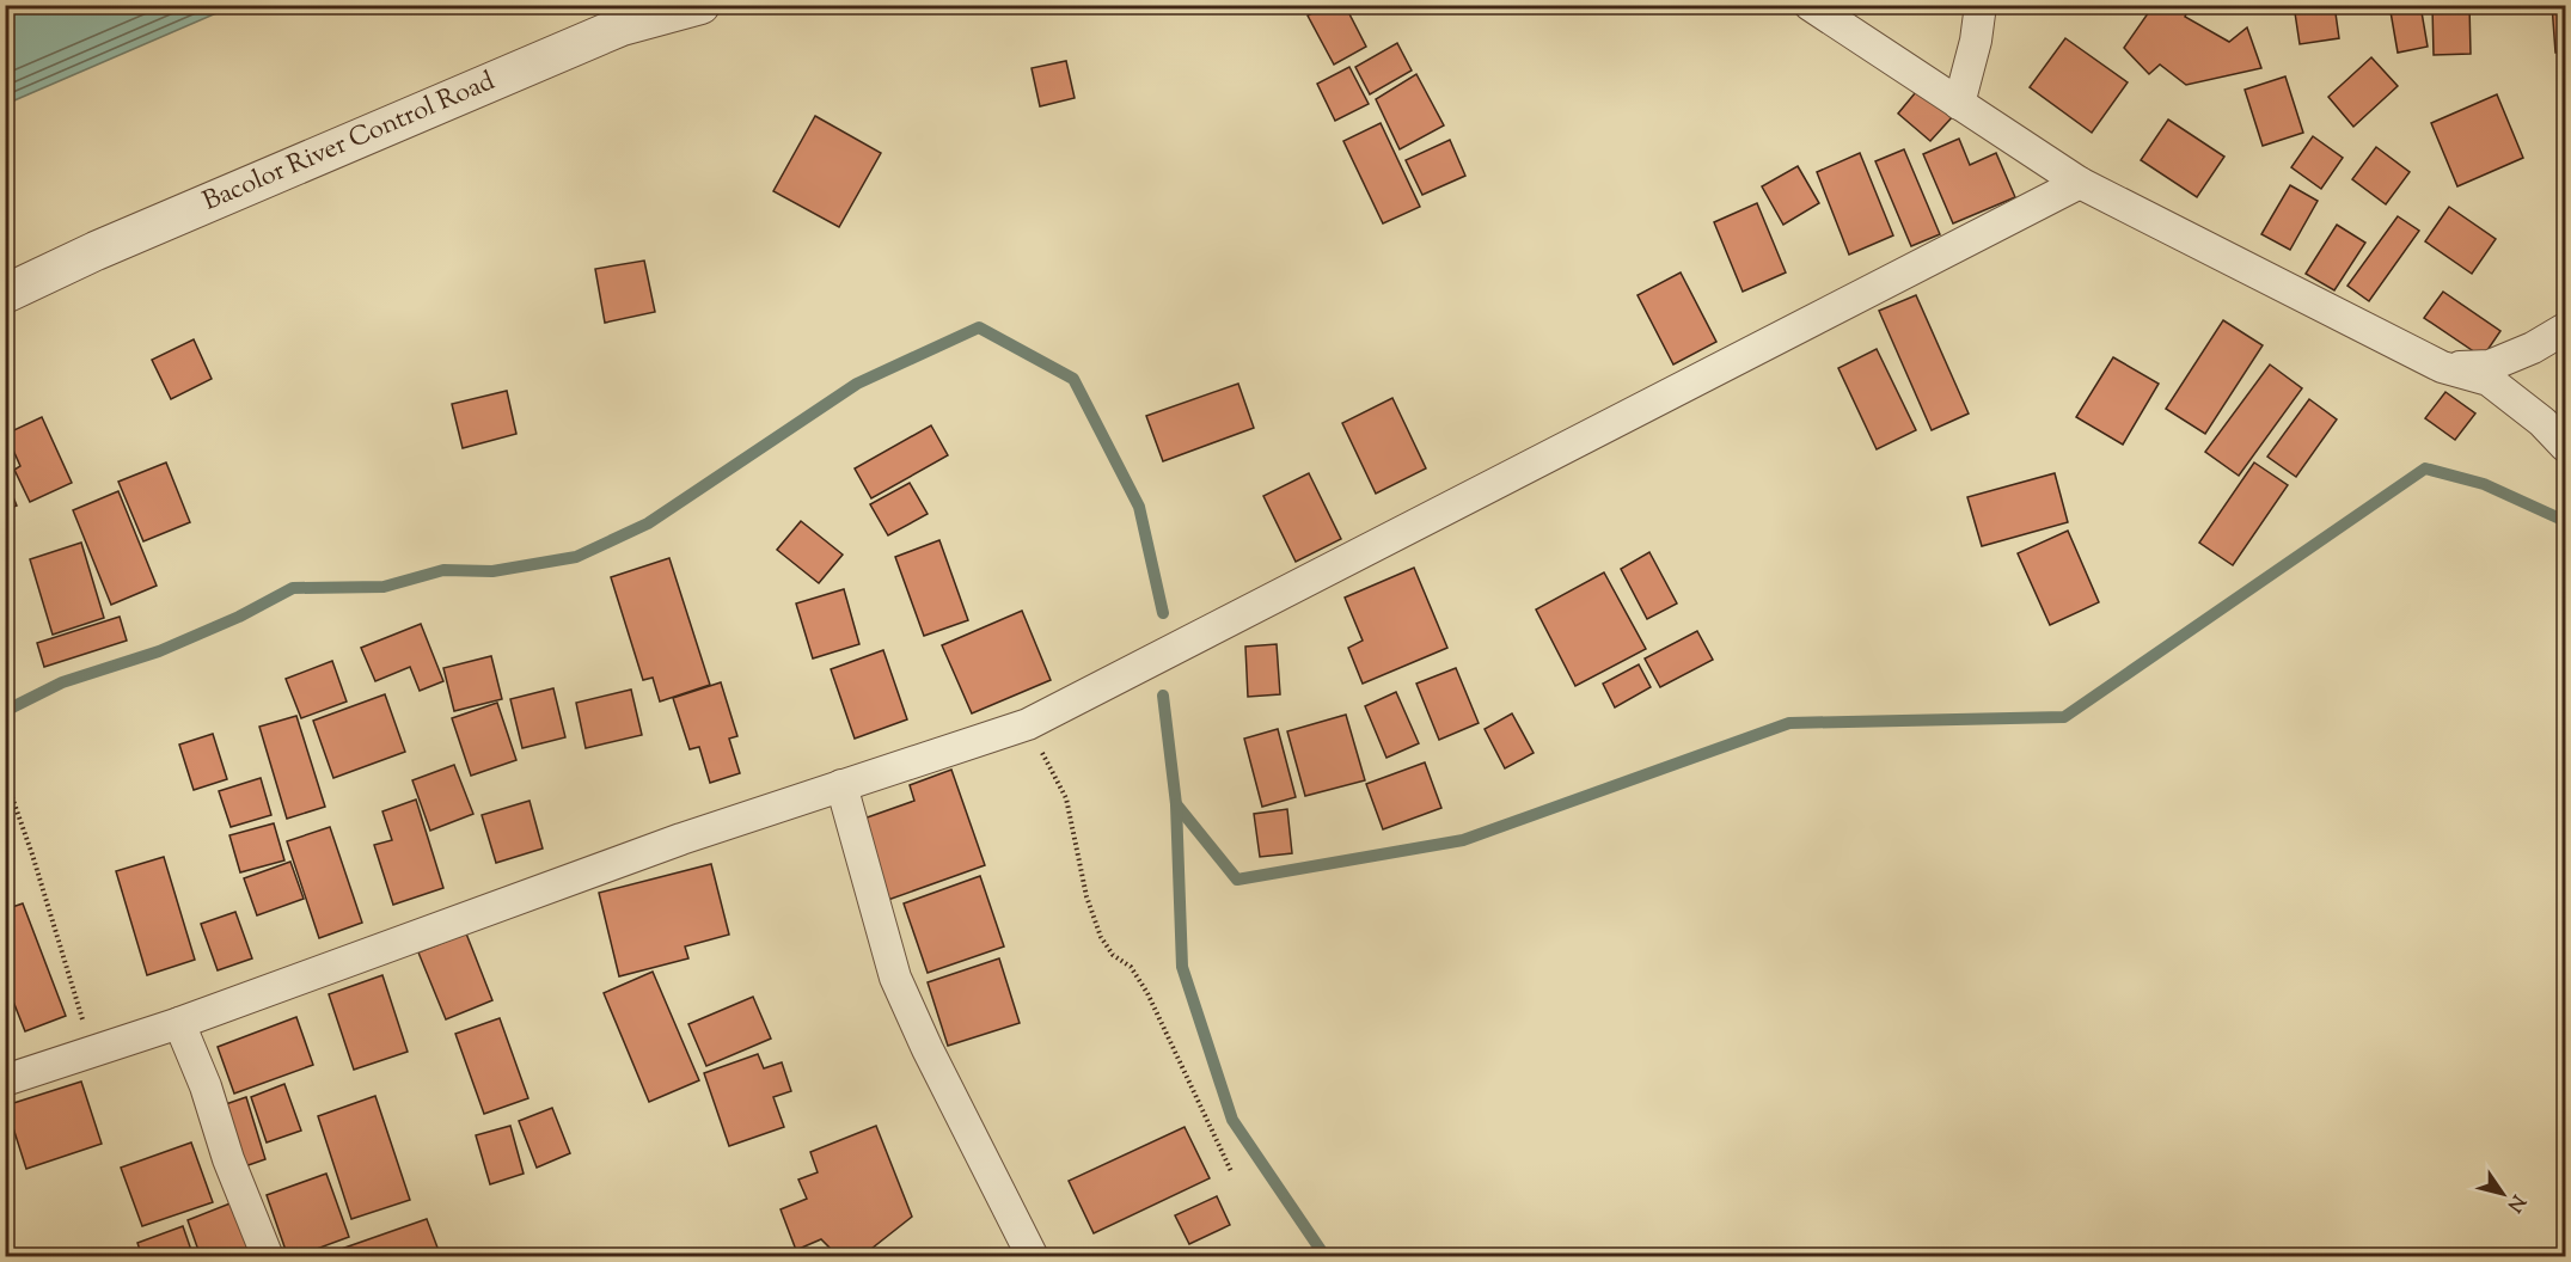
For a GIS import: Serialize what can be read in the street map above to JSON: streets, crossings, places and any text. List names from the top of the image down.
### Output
{
  "streets": {
    "street": ["Bacolor River Control Road"]
  },
  "north": "bottom right"
}
